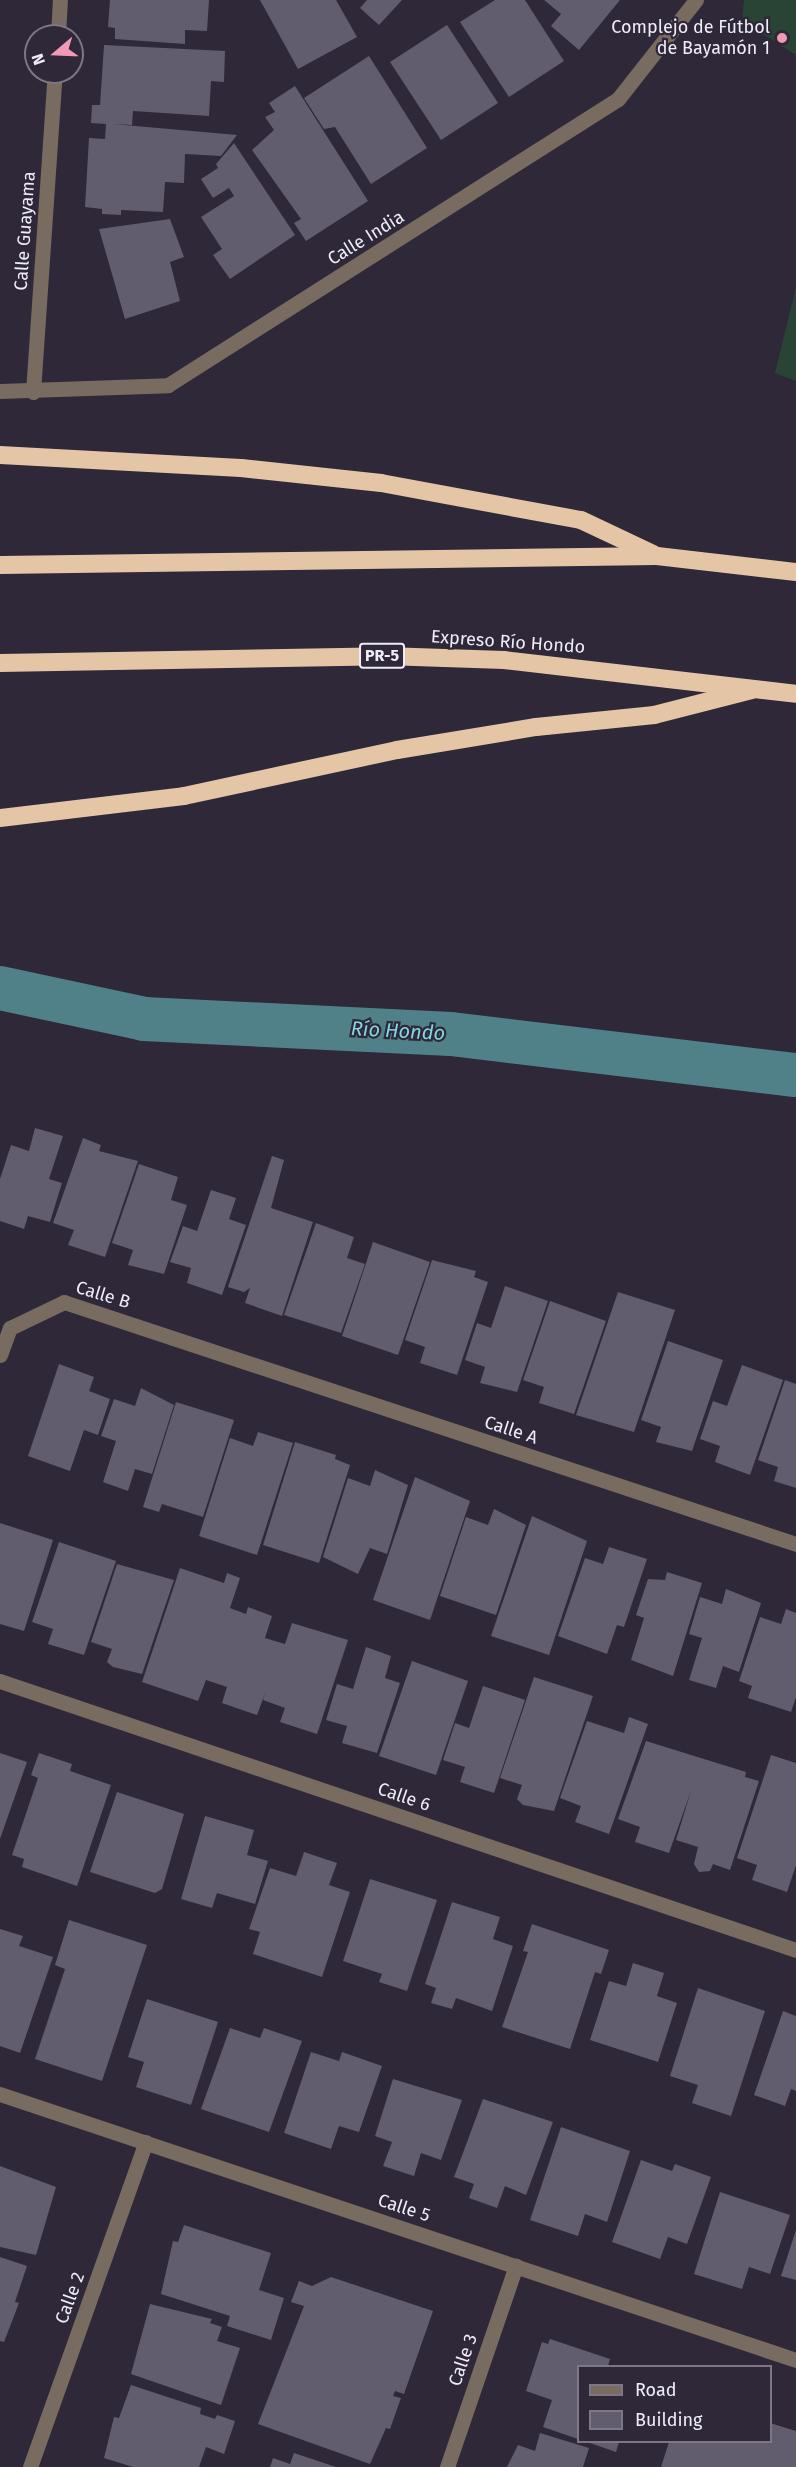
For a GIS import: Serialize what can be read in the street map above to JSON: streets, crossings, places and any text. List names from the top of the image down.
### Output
{
  "streets": {
    "highway": ["Expreso Río Hondo", "PR-5"],
    "street": [
      "Calle Guayama",
      "Calle India",
      "Calle B",
      "Calle A",
      "Calle 6",
      "Calle 5",
      "Calle 2",
      "Calle 3"
    ]
  },
  "crossings": [
    ["Calle Guayama", "Calle India"],
    ["Calle B", "Calle A"],
    ["Calle 5", "Calle 2"],
    ["Calle 5", "Calle 3"]
  ],
  "water": ["Río Hondo"],
  "places": ["Complejo de Fútbol de Bayamón 1"],
  "legend": ["Road", "Building"],
  "north": "left"
}
